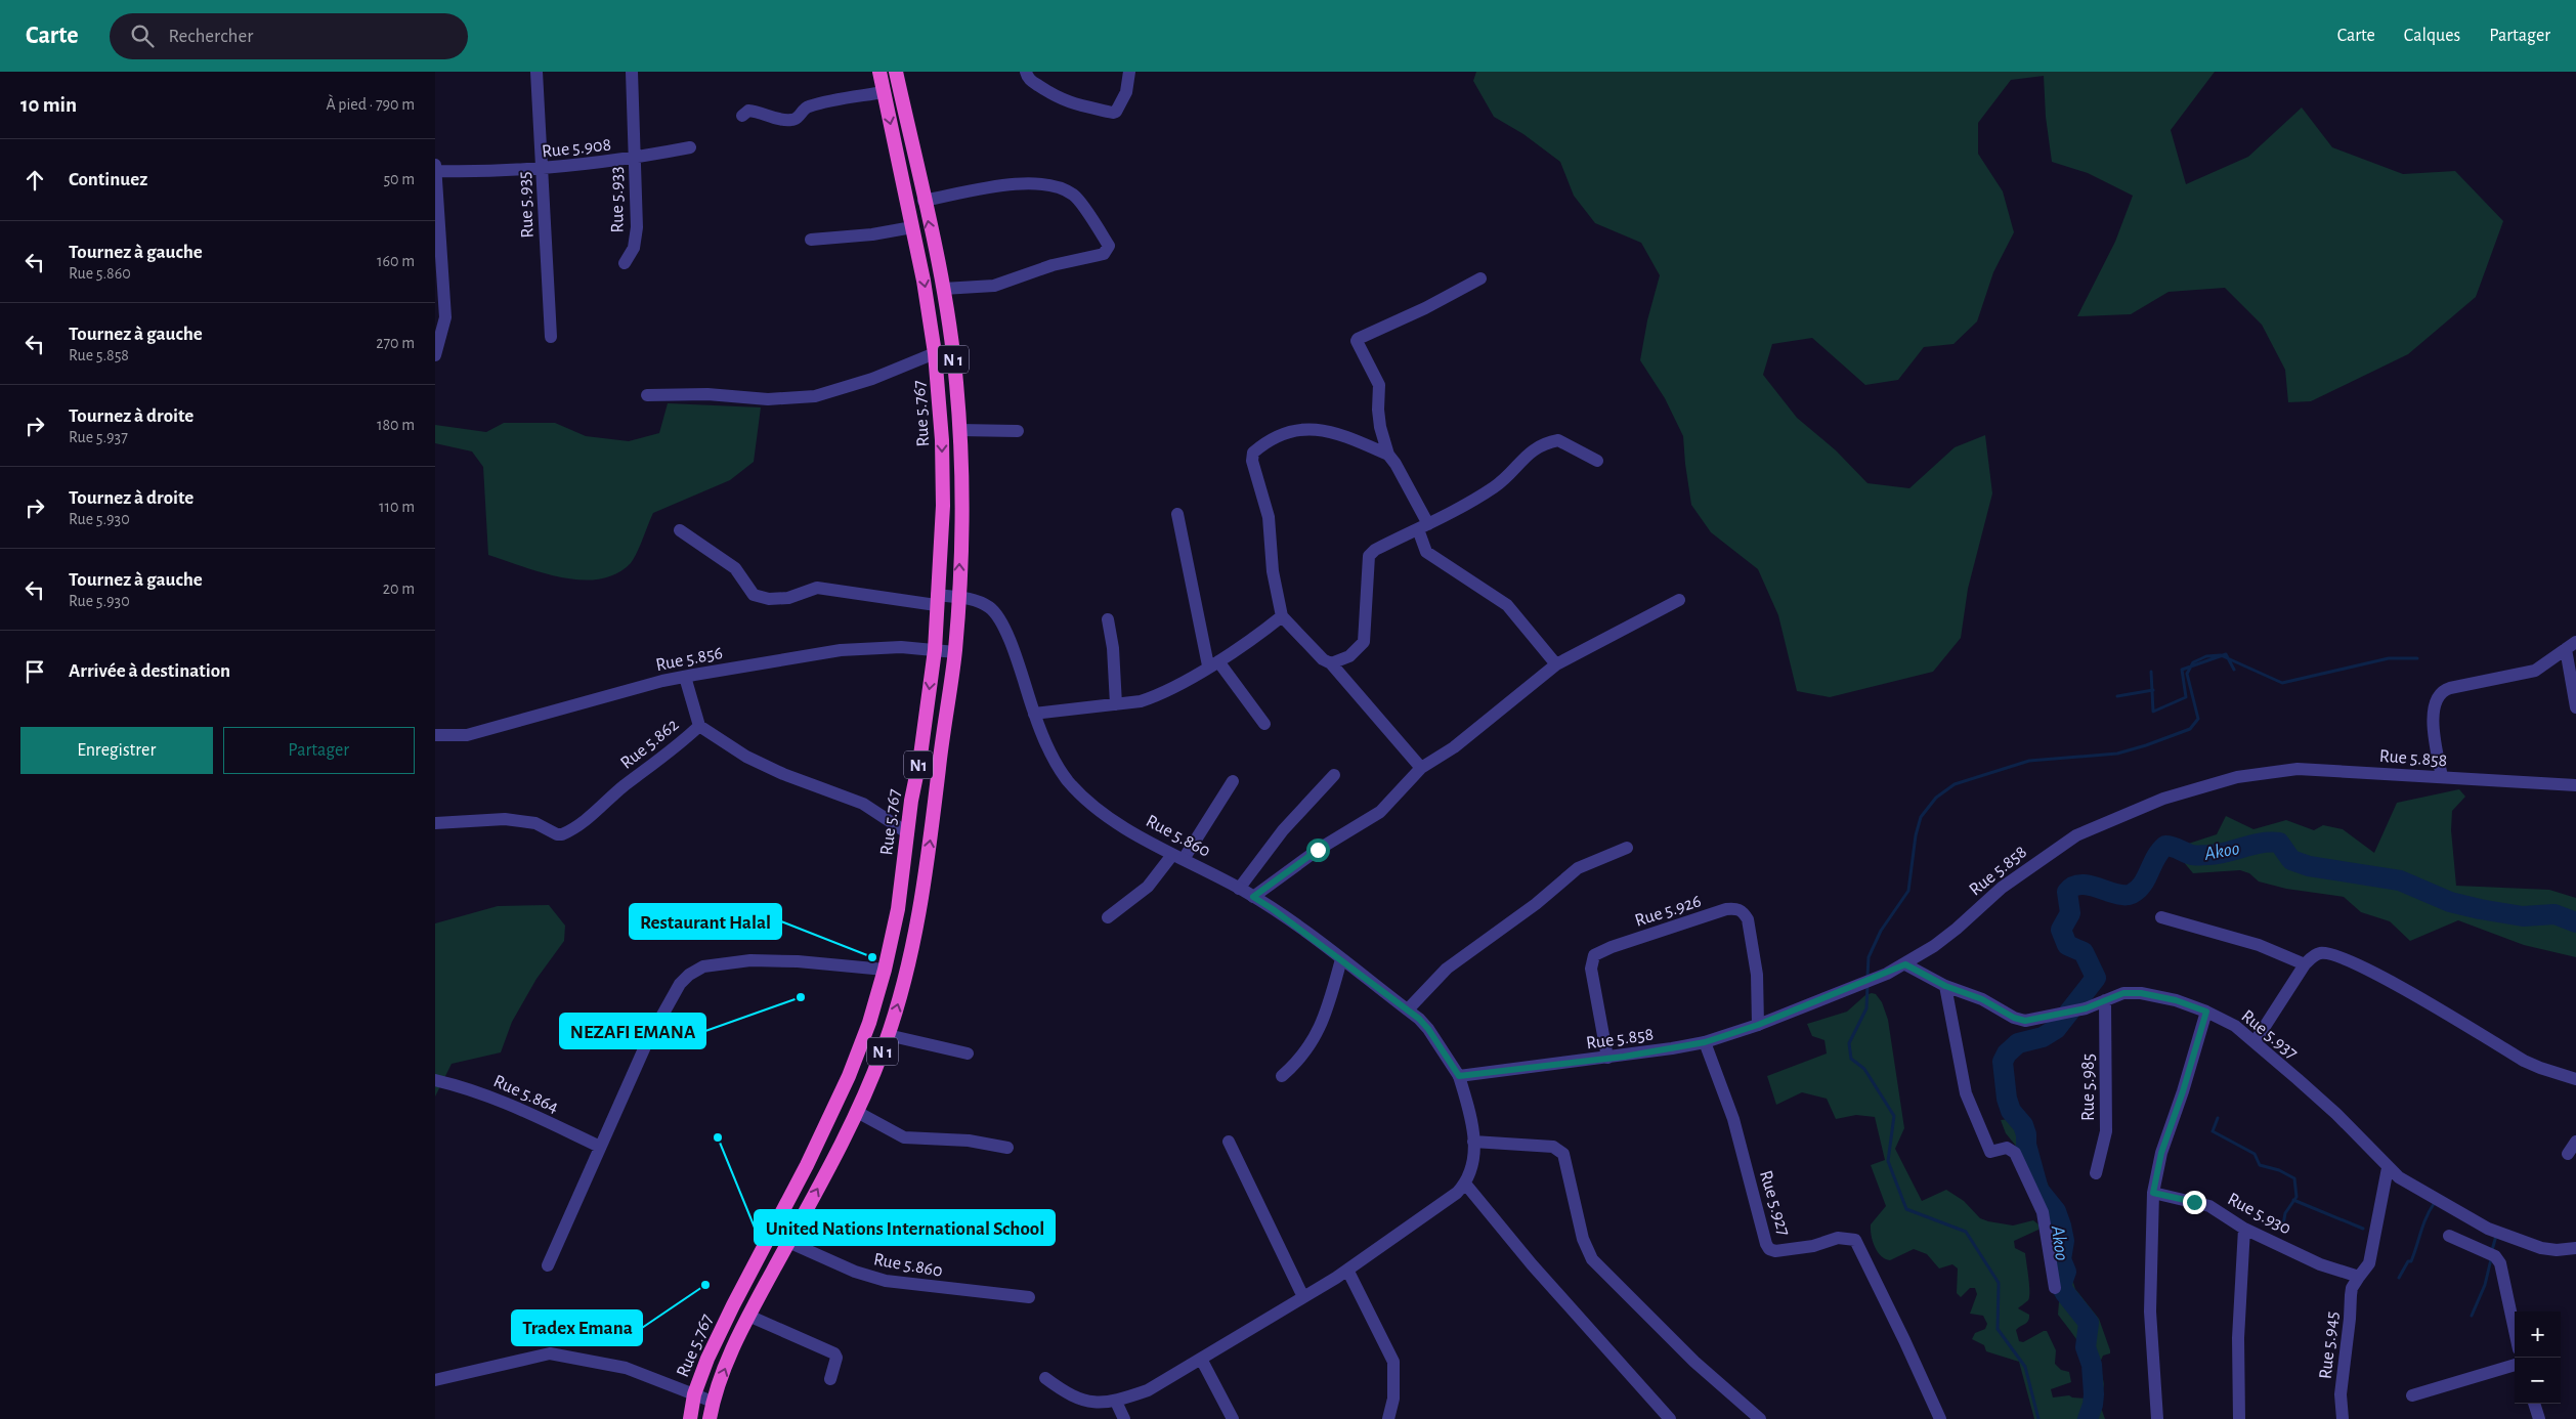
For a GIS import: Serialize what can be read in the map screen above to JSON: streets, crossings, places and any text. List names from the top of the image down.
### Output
{
  "streets": {
    "highway": ["N 1", "Rue 5.767", "N1"],
    "street": [
      "Rue 5.908",
      "Rue 5.933",
      "Rue 5.935",
      "Rue 5.856",
      "Rue 5.862",
      "Rue 5.858",
      "Rue 5.860",
      "Rue 5.926",
      "Rue 5.937",
      "Rue 5.985",
      "Rue 5.864",
      "Rue 5.927",
      "Rue 5.930",
      "Rue 5.945"
    ]
  },
  "crossings": [
    ["Rue 5.908", "Rue 5.933"],
    ["Rue 5.908", "Rue 5.935"],
    ["N 1", "Rue 5.856"],
    ["N 1", "Rue 5.860"],
    ["Rue 5.767", "Rue 5.856"],
    ["Rue 5.767", "Rue 5.862"],
    ["Rue 5.767", "Rue 5.860"],
    ["Rue 5.858", "Rue 5.860"],
    ["Rue 5.858", "Rue 5.926"],
    ["Rue 5.858", "Rue 5.937"],
    ["Rue 5.858", "Rue 5.927"],
    ["Rue 5.937", "Rue 5.985"],
    ["Rue 5.930", "Rue 5.945"]
  ],
  "water": ["Akoo"],
  "places": [
    "Restaurant Halal",
    "NEZAFI EMANA",
    "United Nations International School",
    "Tradex Emana"
  ],
  "page": {
    "header": "Carte",
    "search": "Rechercher",
    "nav": ["Carte", "Calques", "Partager"],
    "heading": ["10 min", "À pied · 790 m"],
    "list": [
      ["Continuez", "50 m"],
      ["Tournez à gauche", "Rue 5.860", "160 m"],
      ["Tournez à gauche", "Rue 5.858", "270 m"],
      ["Tournez à droite", "Rue 5.937", "180 m"],
      ["Tournez à droite", "Rue 5.930", "110 m"],
      ["Tournez à gauche", "Rue 5.930", "20 m"],
      "Arrivée à destination"
    ],
    "buttons": ["Enregistrer", "Partager"],
    "map_buttons": ["+", "−"]
  }
}
